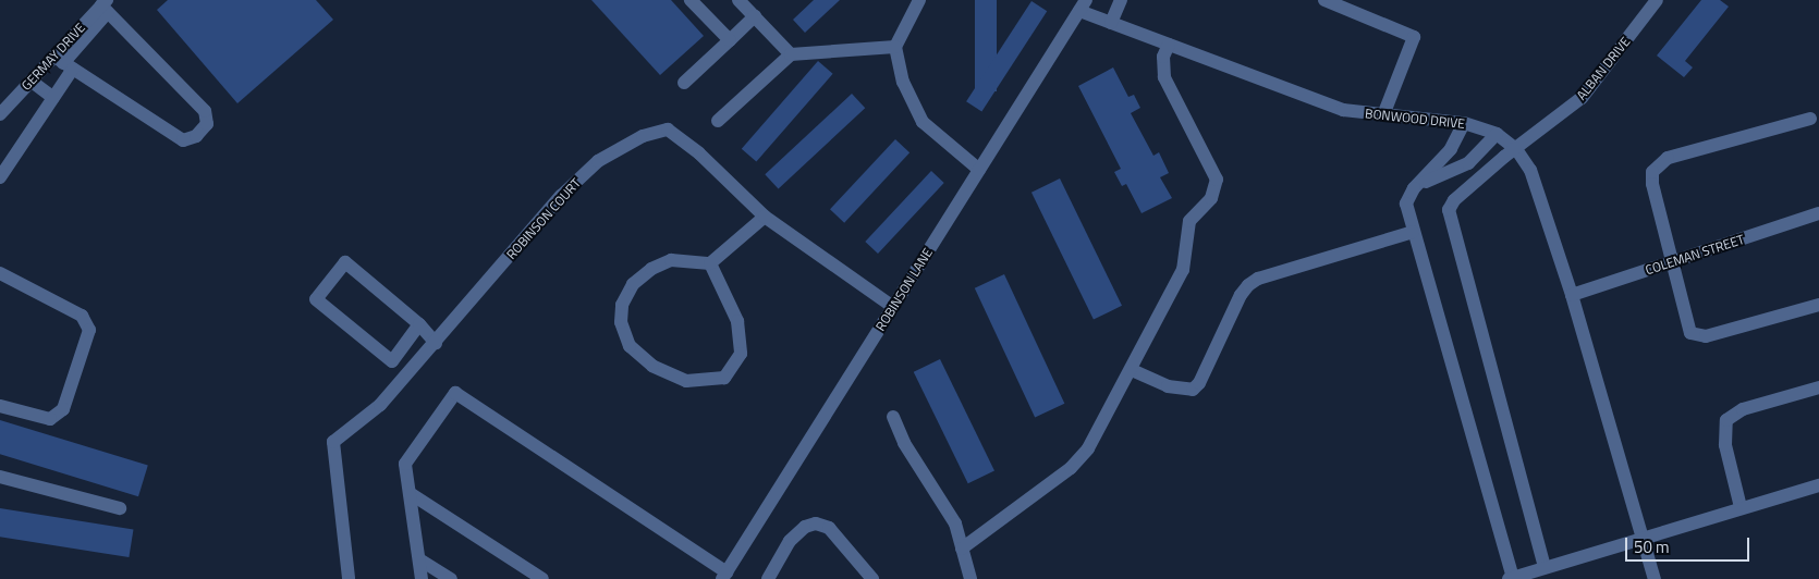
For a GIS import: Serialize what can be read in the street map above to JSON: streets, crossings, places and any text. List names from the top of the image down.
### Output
{
  "streets": {
    "street": [
      "GERMAY DRIVE",
      "ALBAN DRIVE",
      "BONWOOD DRIVE",
      "ROBINSON COURT",
      "COLEMAN STREET",
      "ROBINSON LANE"
    ]
  },
  "crossings": [
    ["ALBAN DRIVE", "BONWOOD DRIVE"],
    ["BONWOOD DRIVE", "COLEMAN STREET"],
    ["BONWOOD DRIVE", "ROBINSON LANE"],
    ["ROBINSON COURT", "ROBINSON LANE"]
  ],
  "scale_bar": "50 m"
}
